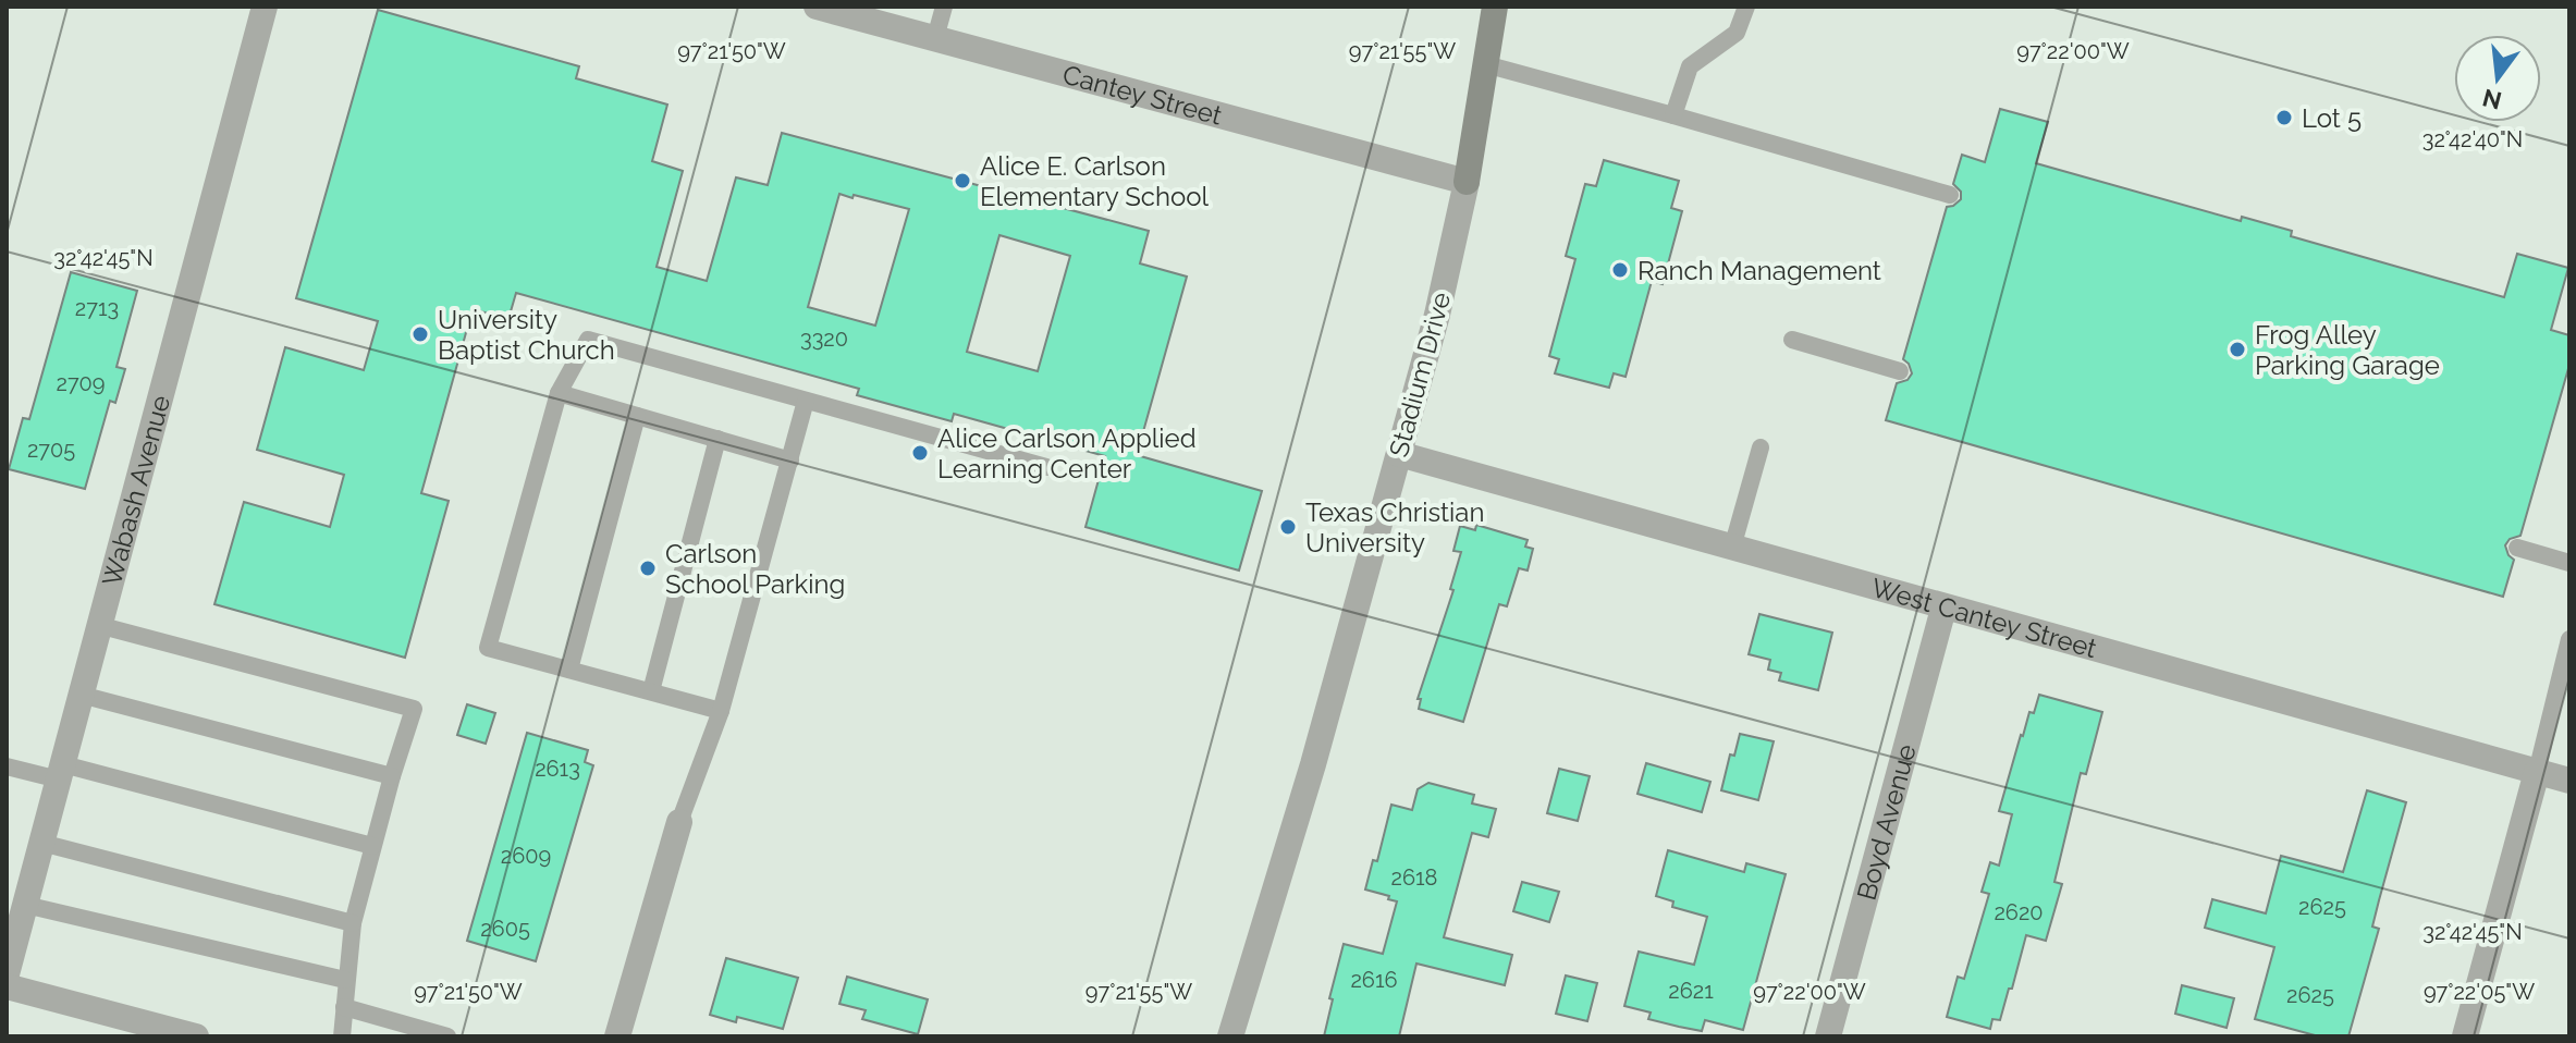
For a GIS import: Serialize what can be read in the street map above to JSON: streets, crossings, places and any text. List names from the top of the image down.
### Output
{
  "streets": {
    "street": [
      "Cantey Street",
      "Stadium Drive",
      "Wabash Avenue",
      "West Cantey Street",
      "Boyd Avenue"
    ]
  },
  "crossings": [
    ["Cantey Street", "Stadium Drive"],
    ["Stadium Drive", "West Cantey Street"],
    ["West Cantey Street", "Boyd Avenue"]
  ],
  "places": [
    "Lot 5",
    "Alice E. Carlson Elementary School",
    "Ranch Management",
    "University Baptist Church",
    "Frog Alley Parking Garage",
    "Alice Carlson Applied Learning Center",
    "Texas Christian University",
    "Carlson School Parking"
  ],
  "house_numbers": [
    "2713",
    "3320",
    "2709",
    "2705",
    "2613",
    "2609",
    "2618",
    "2625",
    "2620",
    "2605",
    "2616",
    "2621",
    "2625"
  ],
  "north": "bottom",
  "coordinates": [
    "97°21'50\"W",
    "97°21'55\"W",
    "97°22'00\"W",
    "32°42'40\"N",
    "32°42'45\"N",
    "97°22'05\"W"
  ]
}
